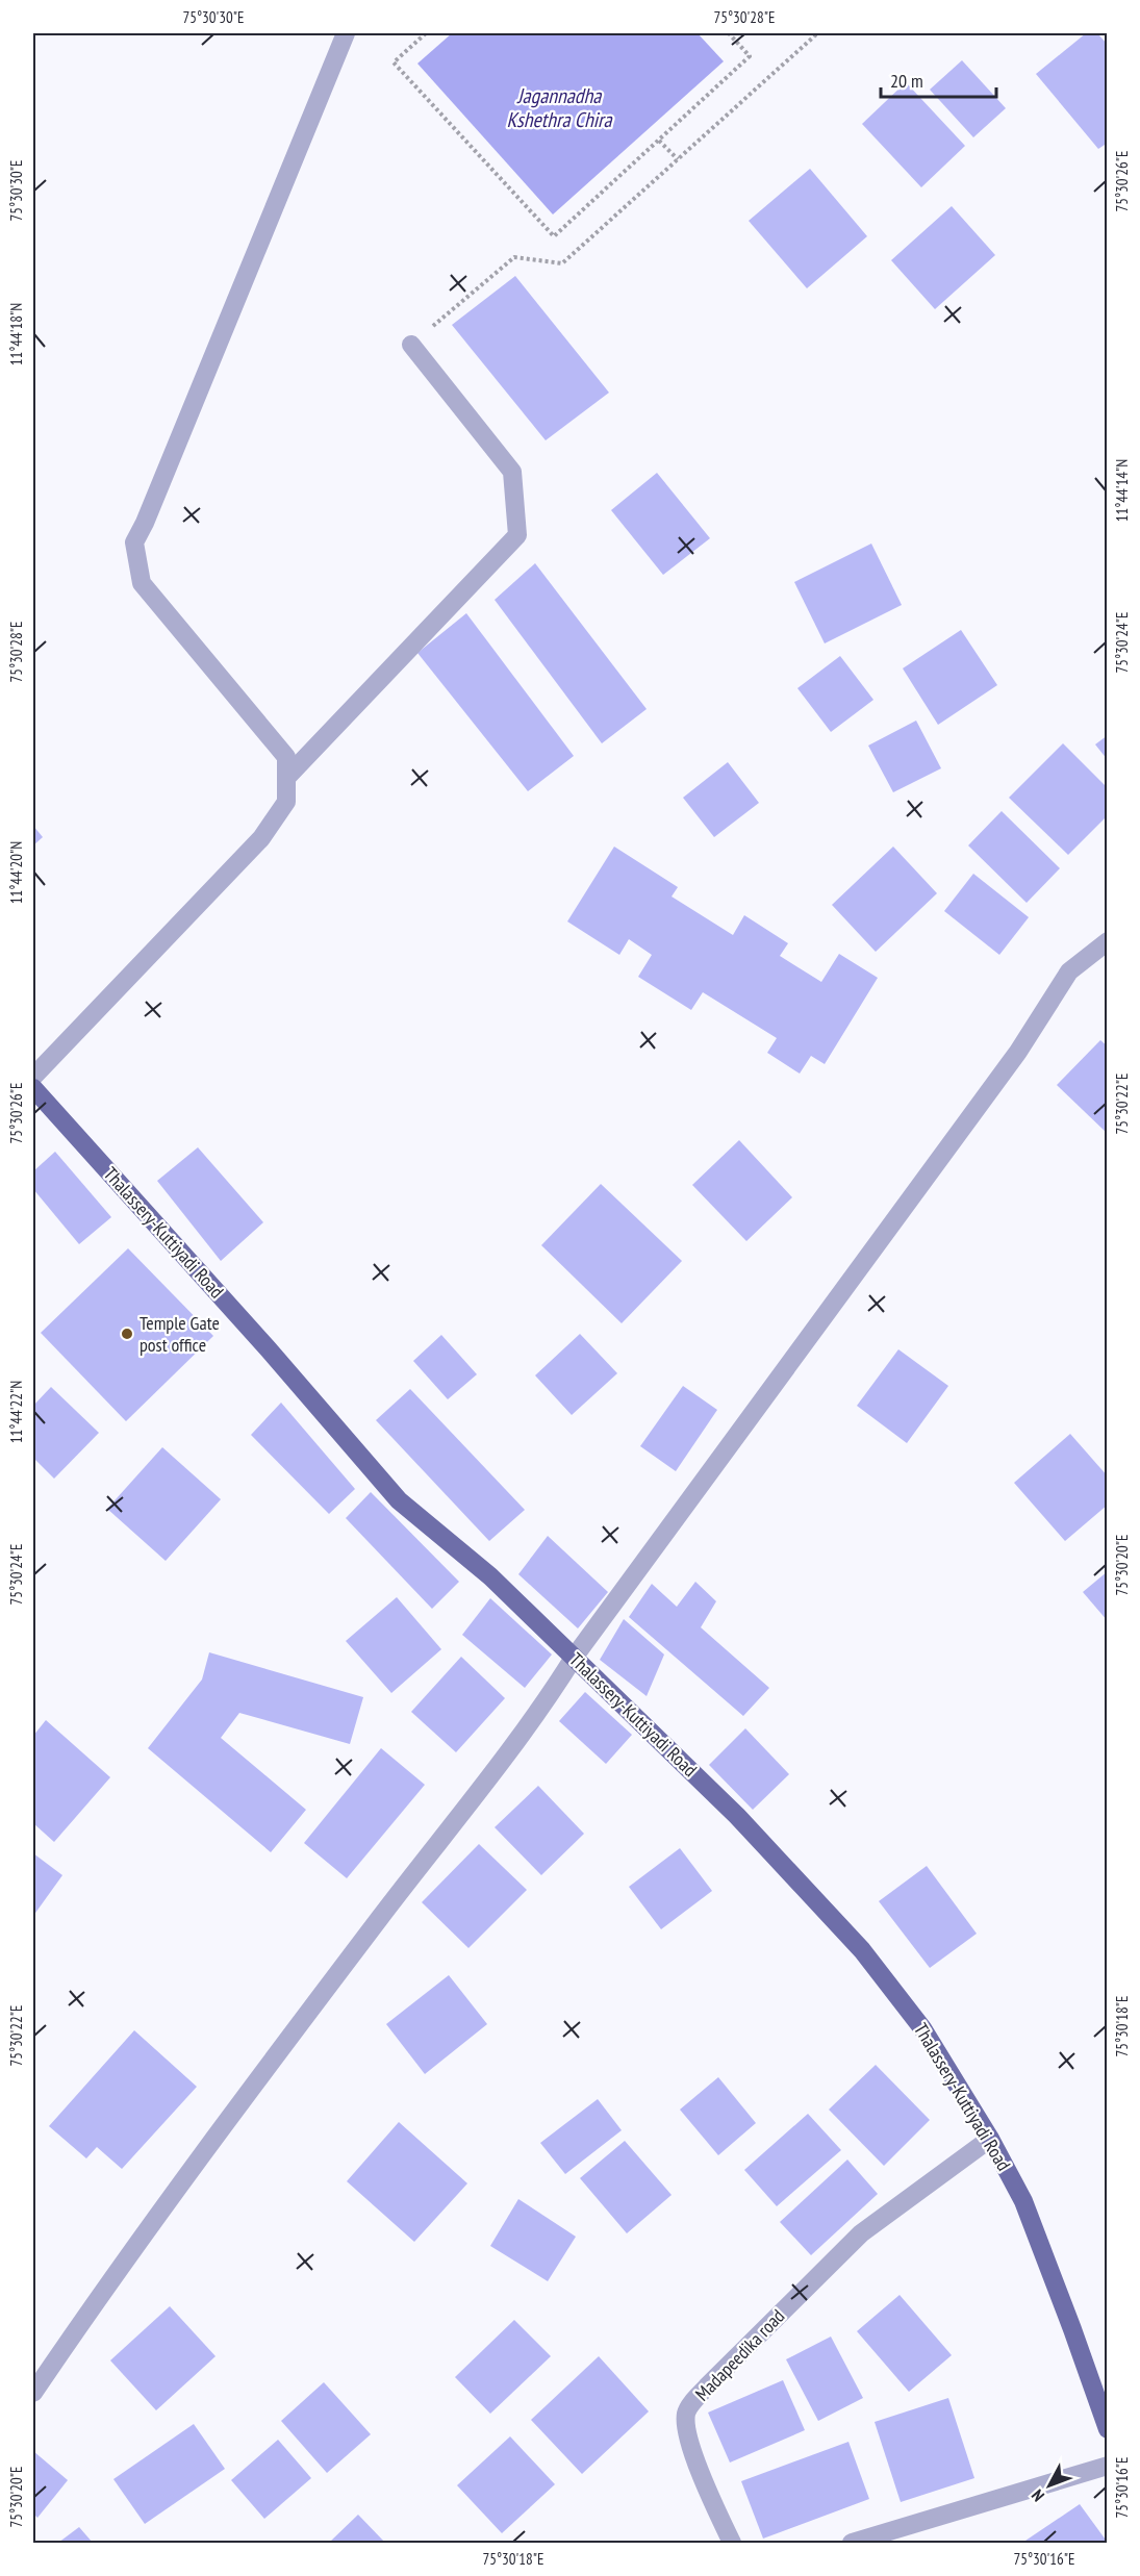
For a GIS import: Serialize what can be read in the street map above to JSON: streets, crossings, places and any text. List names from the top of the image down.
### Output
{
  "streets": {
    "main road": ["Thalassery-Kuttiyadi Road"],
    "street": ["Madapeedika road"]
  },
  "crossings": [
    ["Thalassery-Kuttiyadi Road", "Madapeedika road"]
  ],
  "water": ["Jagannadha Kshethra Chira"],
  "places": ["Temple Gate post office"],
  "scale_bar": "20 m",
  "north": "bottom left",
  "coordinates": [
    "75°30'30\"E",
    "75°30'28\"E",
    "75°30'26\"E",
    "11°44'18\"N",
    "11°44'14\"N",
    "75°30'24\"E",
    "11°44'20\"N",
    "75°30'22\"E",
    "11°44'22\"N",
    "75°30'20\"E",
    "75°30'18\"E",
    "75°30'16\"E"
  ]
}
